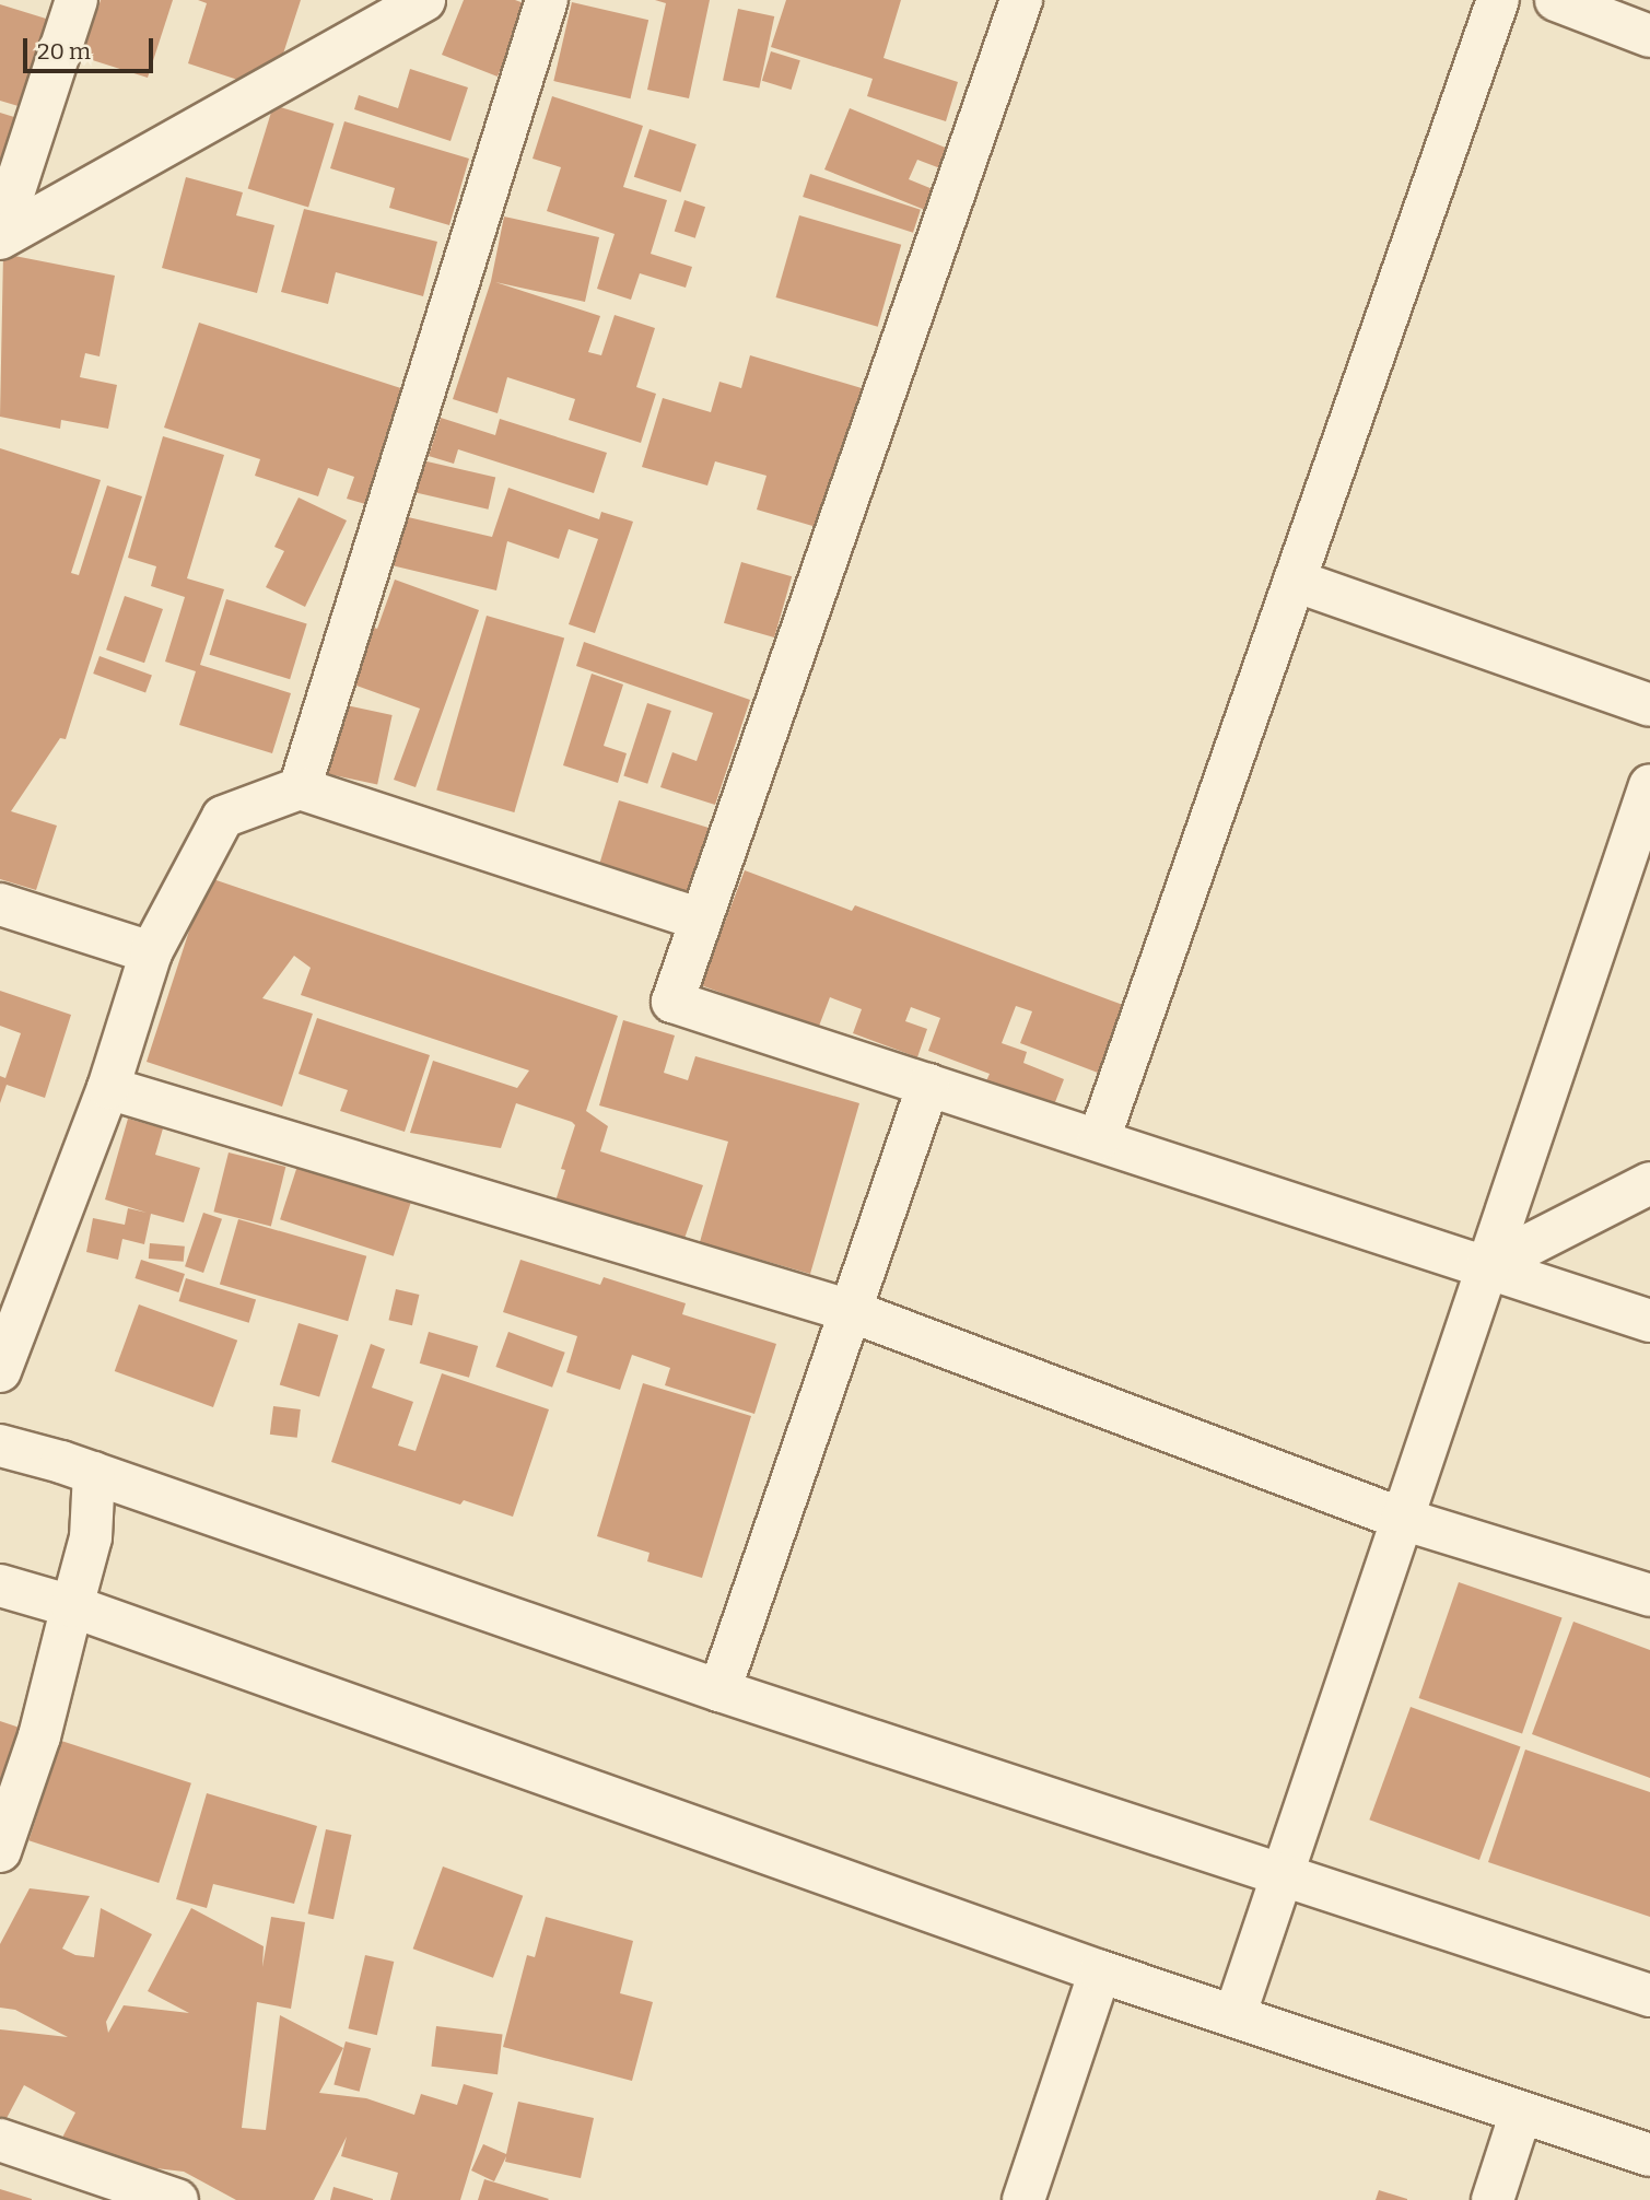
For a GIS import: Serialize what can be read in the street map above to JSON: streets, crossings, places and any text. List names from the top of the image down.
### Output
{
  "scale_bar": "20 m"
}
